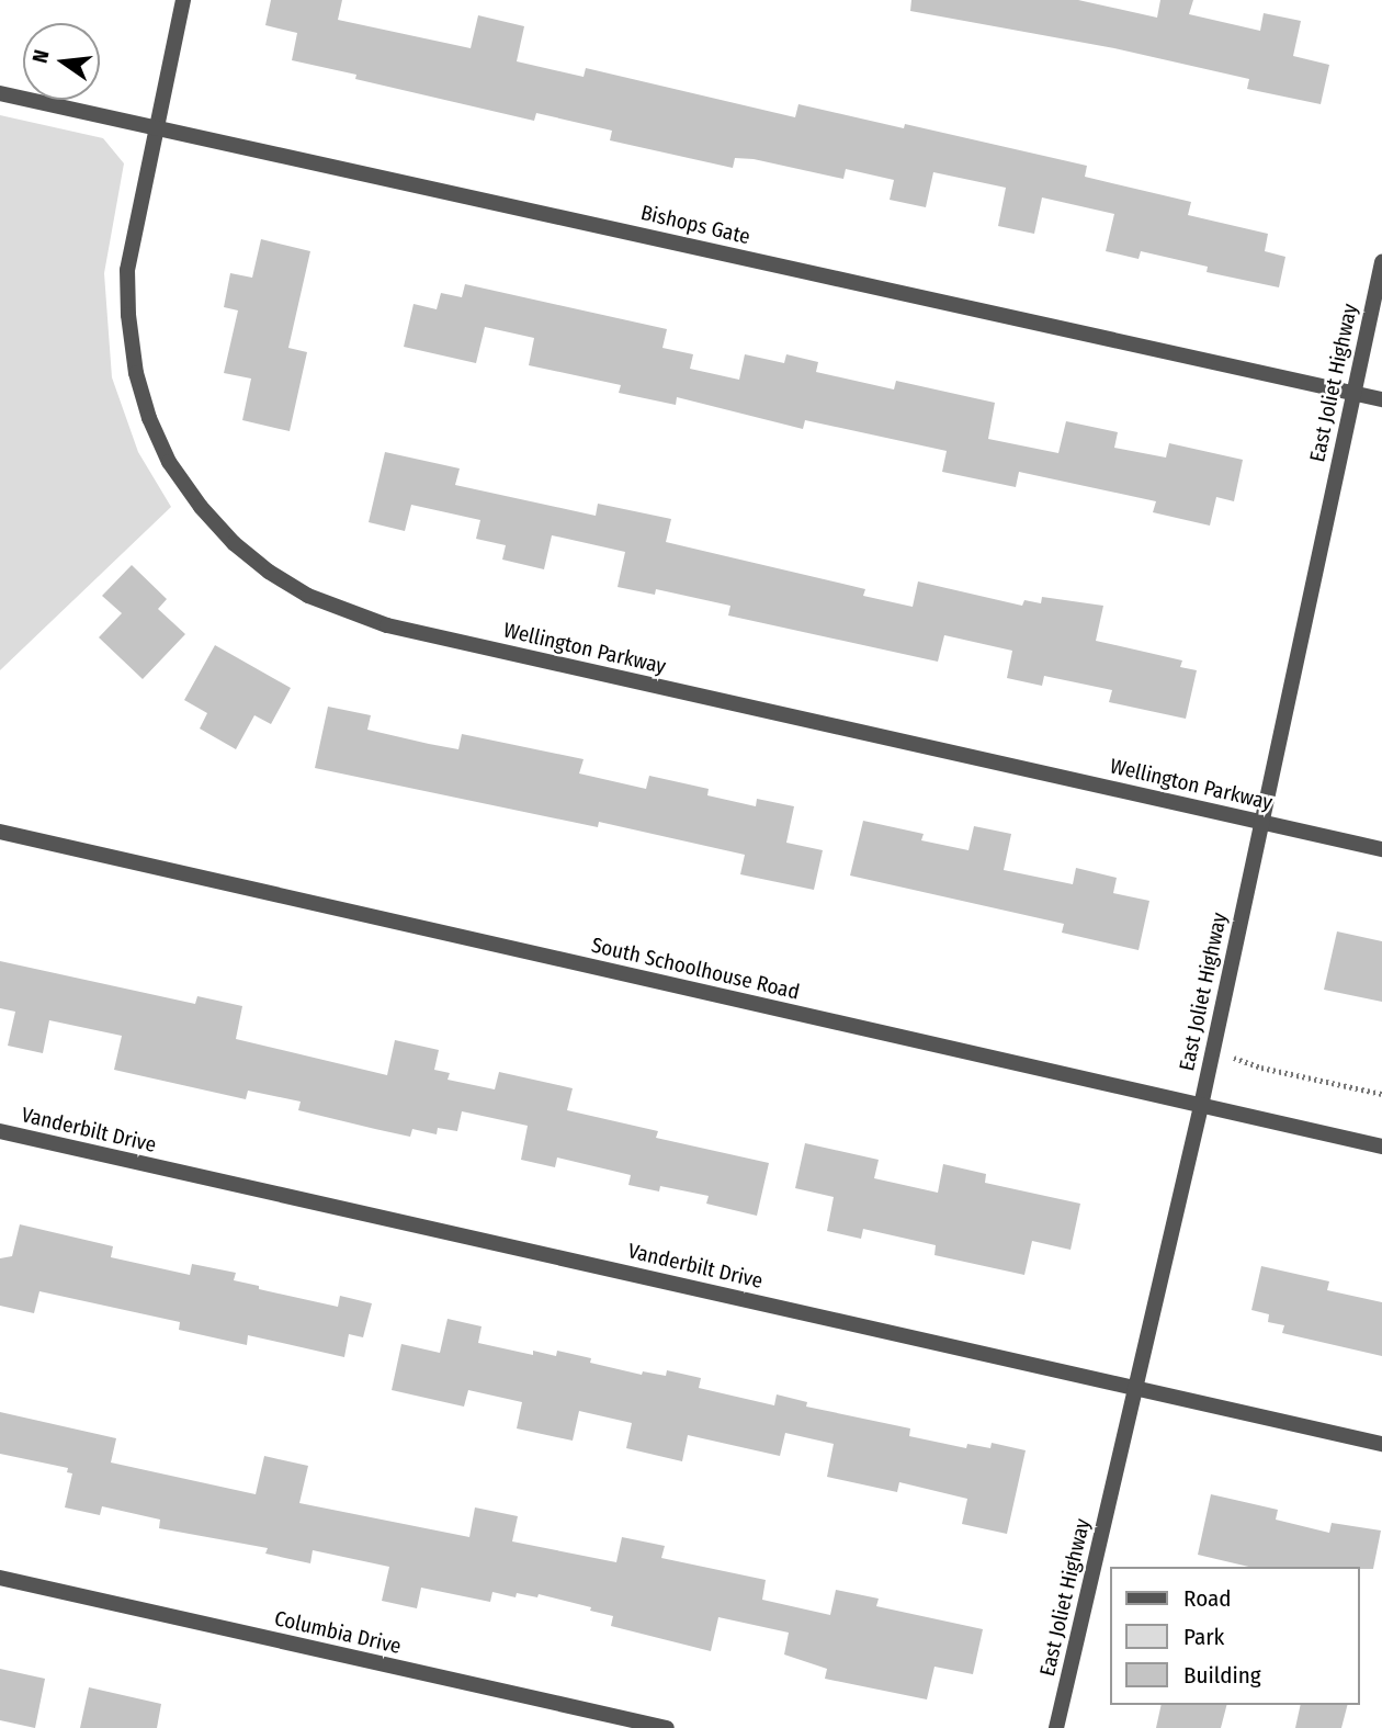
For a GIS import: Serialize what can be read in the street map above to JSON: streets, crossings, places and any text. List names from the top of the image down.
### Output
{
  "streets": {
    "street": [
      "Bishops Gate",
      "East Joliet Highway",
      "Wellington Parkway",
      "South Schoolhouse Road",
      "Vanderbilt Drive",
      "Columbia Drive"
    ]
  },
  "crossings": [
    ["Bishops Gate", "East Joliet Highway"],
    ["Bishops Gate", "Wellington Parkway"],
    ["East Joliet Highway", "Wellington Parkway"],
    ["East Joliet Highway", "South Schoolhouse Road"],
    ["East Joliet Highway", "Vanderbilt Drive"]
  ],
  "legend": ["Road", "Park", "Building"],
  "north": "left"
}
